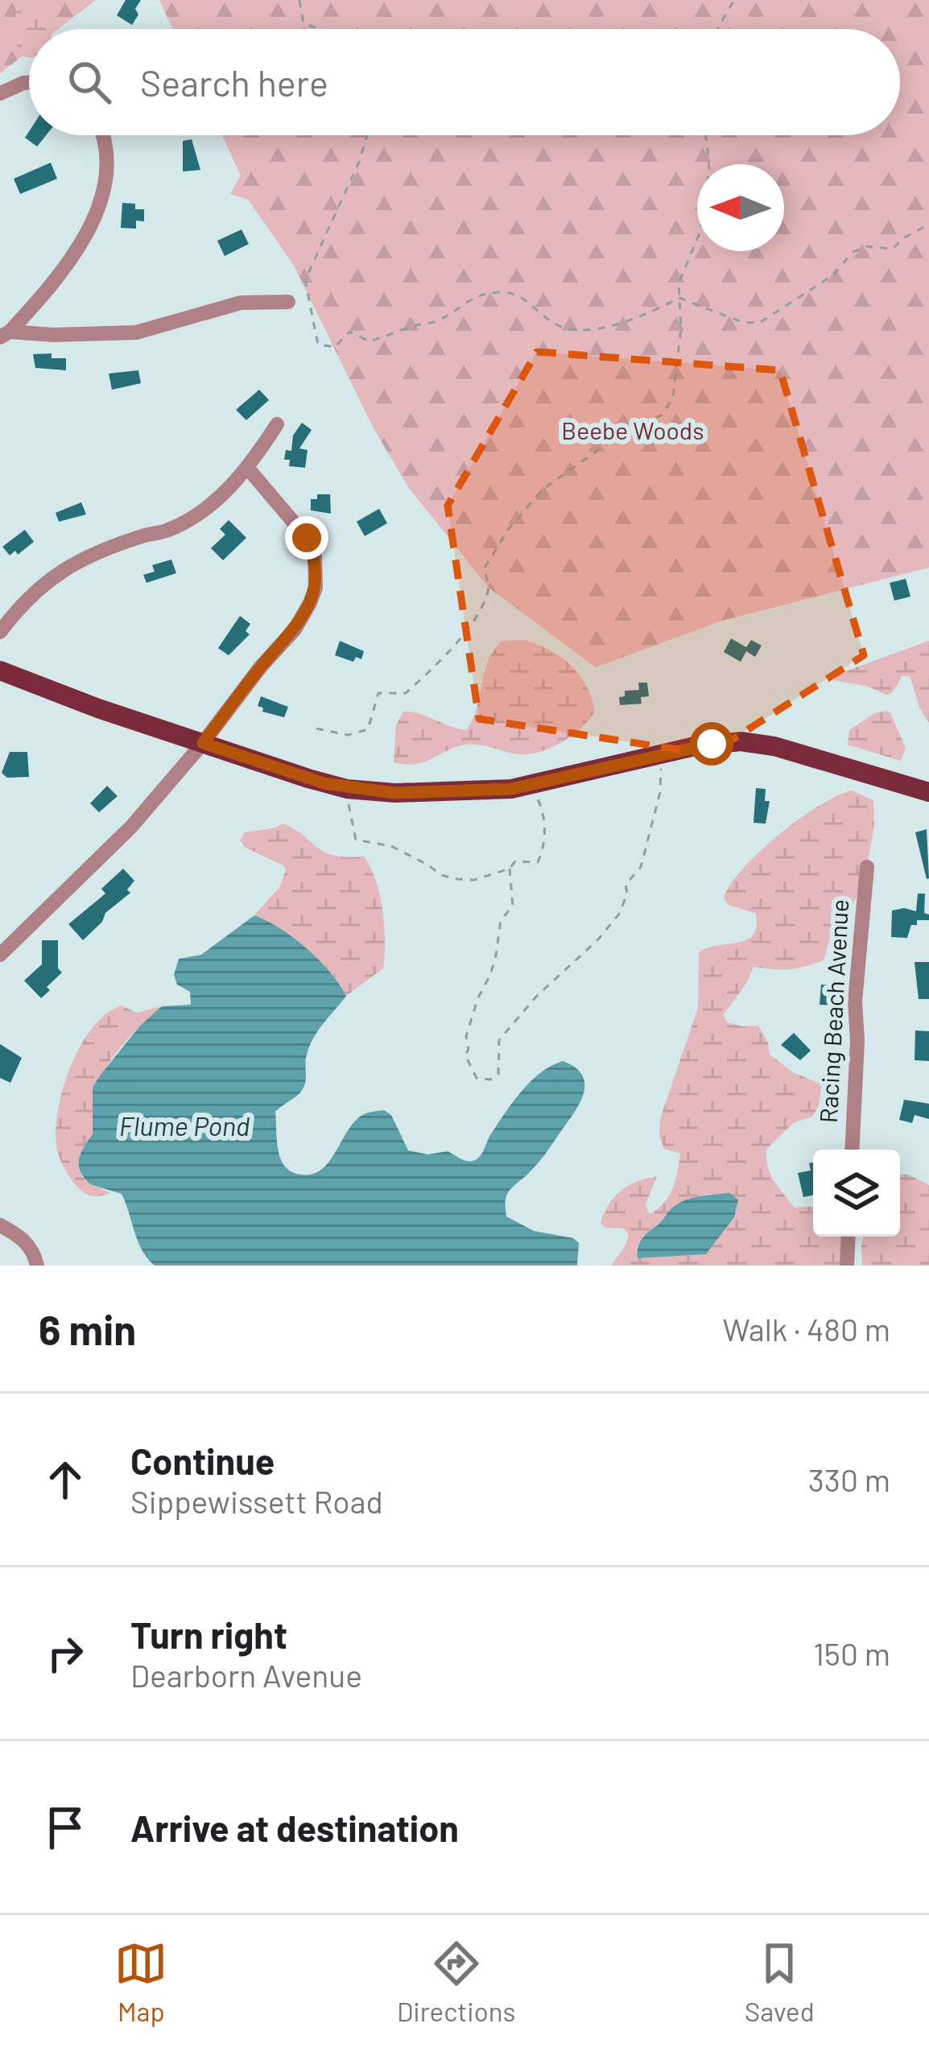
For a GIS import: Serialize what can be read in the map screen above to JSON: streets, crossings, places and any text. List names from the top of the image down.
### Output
{
  "streets": {
    "street": ["Racing Beach Avenue"]
  },
  "water": ["Flume Pond"],
  "parks": ["Beebe Woods"],
  "north": "left",
  "page": {
    "search": "Search here",
    "heading": ["6 min", "Walk · 480 m"],
    "list": [
      ["Continue", "Sippewissett Road", "330 m"],
      ["Turn right", "Dearborn Avenue", "150 m"],
      "Arrive at destination"
    ],
    "nav": ["Map", "Directions", "Saved"]
  }
}
